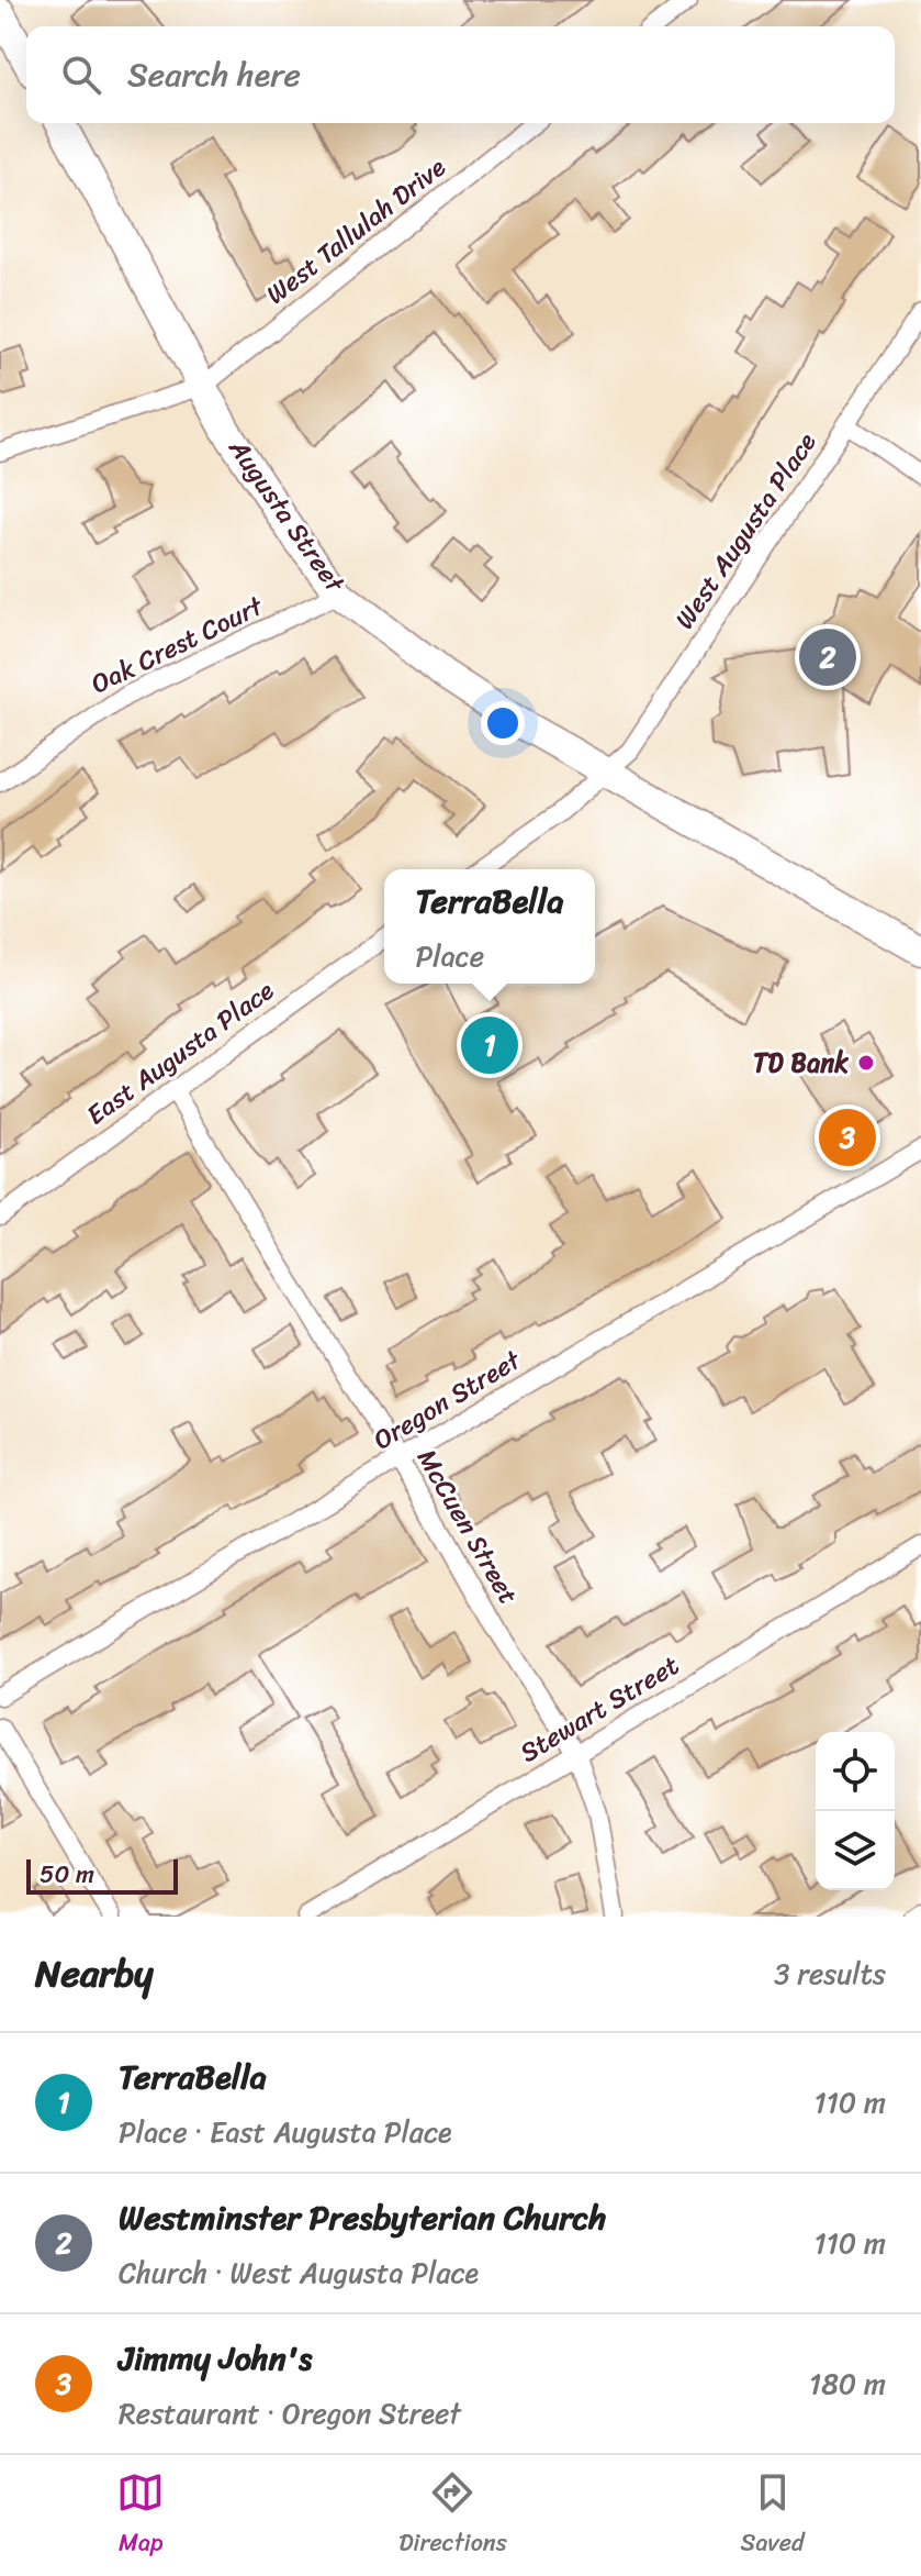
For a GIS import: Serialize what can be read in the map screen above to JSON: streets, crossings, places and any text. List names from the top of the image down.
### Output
{
  "streets": {
    "main road": ["Augusta Street"],
    "street": [
      "West Tallulah Drive",
      "West Augusta Place",
      "Oak Crest Court",
      "East Augusta Place",
      "Oregon Street",
      "McCuen Street",
      "Stewart Street"
    ]
  },
  "crossings": [
    ["West Tallulah Drive", "Augusta Street"],
    ["Augusta Street", "West Augusta Place"],
    ["Augusta Street", "Oak Crest Court"],
    ["East Augusta Place", "McCuen Street"],
    ["Oregon Street", "McCuen Street"],
    ["McCuen Street", "Stewart Street"]
  ],
  "places": ["TD Bank"],
  "scale_bar": "50 m",
  "page": {
    "search": "Search here",
    "pins": ["2", "1", "3"],
    "popup": ["TerraBella", "Place"],
    "scale": "50 m",
    "heading": ["Nearby", "3 results"],
    "list": [
      {
        "mark": "1",
        "name": "TerraBella",
        "note": "Place · East Augusta Place",
        "value": "110 m"
      },
      {
        "mark": "2",
        "name": "Westminster Presbyterian Church",
        "note": "Church · West Augusta Place",
        "value": "110 m"
      },
      {
        "mark": "3",
        "name": "Jimmy John's",
        "note": "Restaurant · Oregon Street",
        "value": "180 m"
      }
    ],
    "nav": ["Map", "Directions", "Saved"]
  }
}
